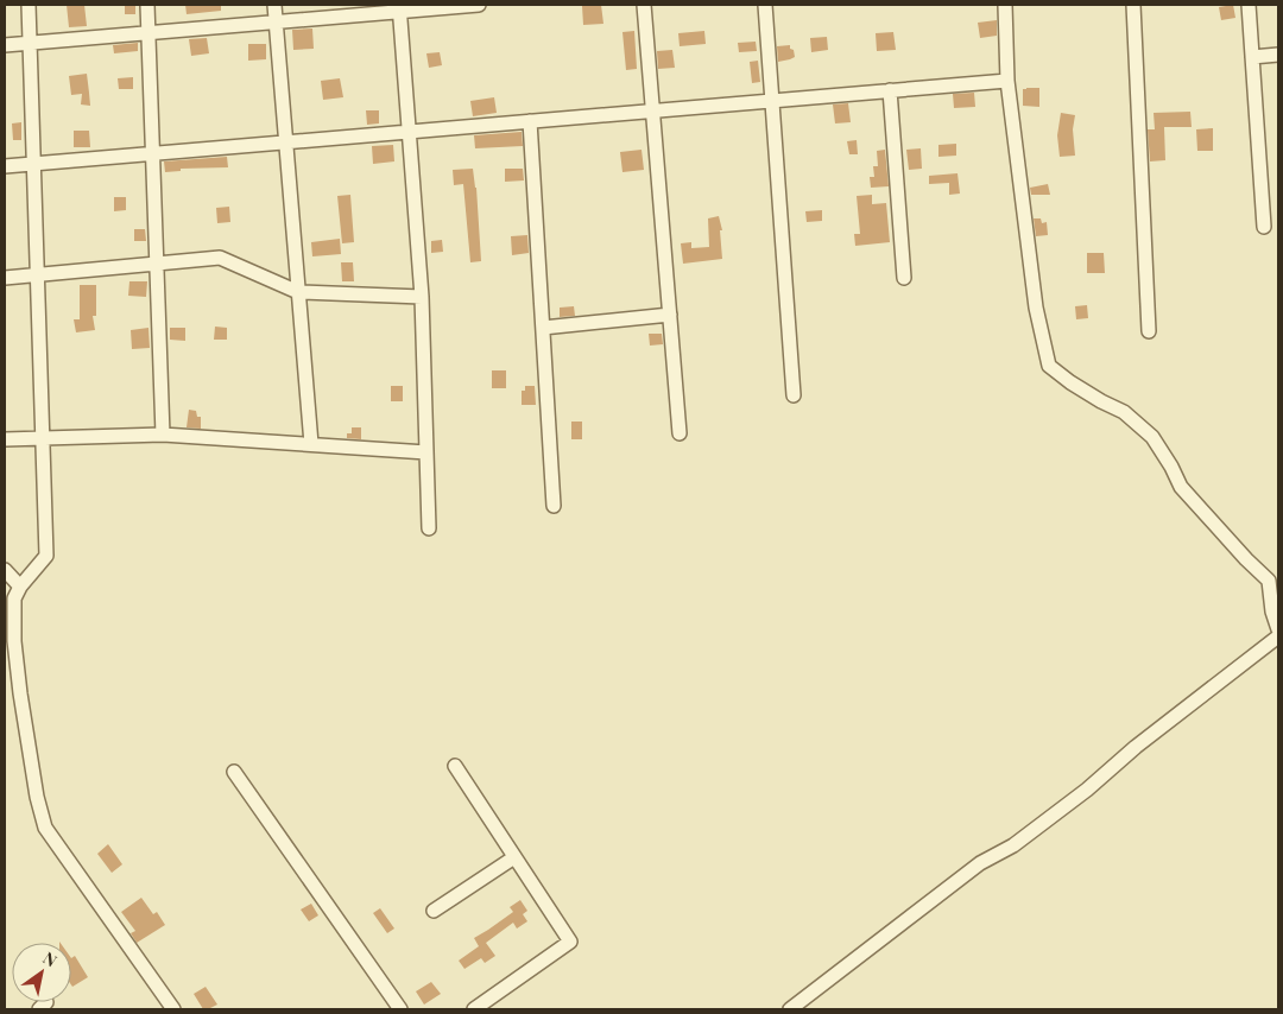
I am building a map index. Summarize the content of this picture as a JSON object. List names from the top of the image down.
{
  "north": "top right"
}
